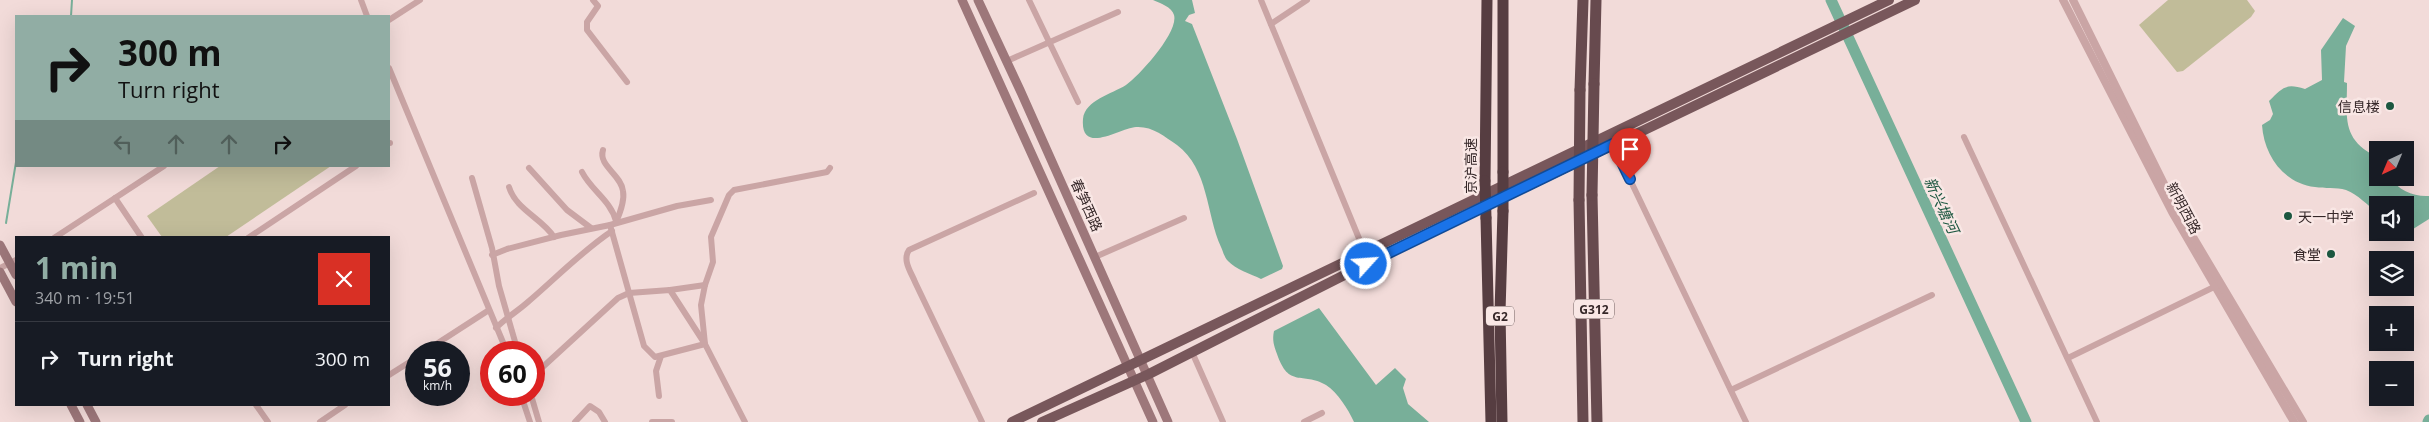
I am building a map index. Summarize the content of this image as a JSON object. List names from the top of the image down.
{
  "streets": {
    "highway": ["京沪高速", "G312", "G2"],
    "main road": ["春笋西路"],
    "street": ["新明西路"]
  },
  "water": ["新兴塘河"],
  "places": ["信息楼", "天一中学", "食堂"],
  "north": "bottom left",
  "page": {
    "turn": ["300 m", "Turn right"],
    "map_buttons": ["+", "−"],
    "heading": ["1 min", "340 m · 19:51"],
    "list": [
      {
        "name": "Turn right",
        "value": "300 m"
      }
    ],
    "speed": "56 km/h",
    "limit": "60"
  }
}
